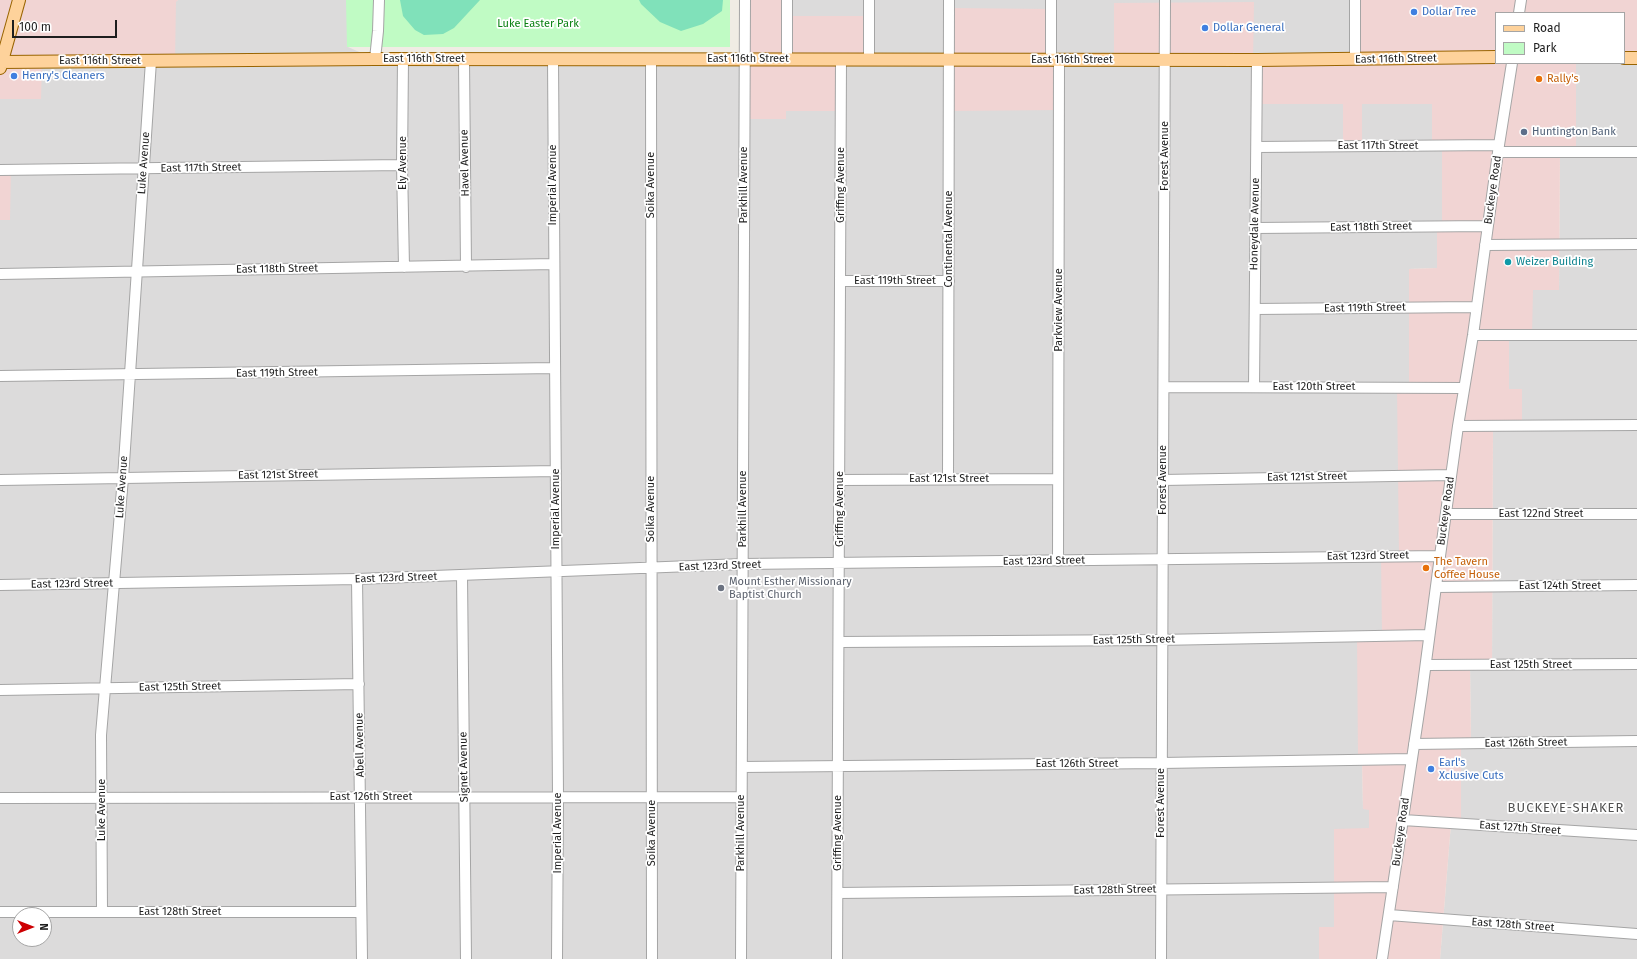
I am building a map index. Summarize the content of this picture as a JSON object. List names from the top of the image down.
{
  "streets": {
    "main road": ["East 116th Street"],
    "street": [
      "East 117th Street",
      "Forest Avenue",
      "Luke Avenue",
      "Ely Avenue",
      "Havel Avenue",
      "Imperial Avenue",
      "Soika Avenue",
      "Parkhill Avenue",
      "Griffing Avenue",
      "Buckeye Road",
      "Honeydale Avenue",
      "East 118th Street",
      "Continental Avenue",
      "East 119th Street",
      "Parkview Avenue",
      "East 120th Street",
      "East 121st Street",
      "East 122nd Street",
      "East 123rd Street",
      "East 124th Street",
      "East 125th Street",
      "East 126th Street",
      "Abell Avenue",
      "Signet Avenue",
      "East 127th Street",
      "East 128th Street"
    ]
  },
  "crossings": [
    ["East 116th Street", "Forest Avenue"],
    ["East 116th Street", "Luke Avenue"],
    ["East 116th Street", "Ely Avenue"],
    ["East 116th Street", "Havel Avenue"],
    ["East 116th Street", "Imperial Avenue"],
    ["East 116th Street", "Soika Avenue"],
    ["East 116th Street", "Parkhill Avenue"],
    ["East 116th Street", "Griffing Avenue"],
    ["East 116th Street", "Honeydale Avenue"],
    ["East 116th Street", "Continental Avenue"],
    ["East 116th Street", "Parkview Avenue"],
    ["East 117th Street", "Luke Avenue"],
    ["East 117th Street", "Ely Avenue"],
    ["East 117th Street", "Buckeye Road"],
    ["East 117th Street", "Honeydale Avenue"],
    ["Forest Avenue", "East 120th Street"],
    ["Forest Avenue", "East 121st Street"],
    ["Forest Avenue", "East 123rd Street"],
    ["Forest Avenue", "East 125th Street"],
    ["Forest Avenue", "East 126th Street"],
    ["Forest Avenue", "East 128th Street"],
    ["Luke Avenue", "East 118th Street"],
    ["Luke Avenue", "East 119th Street"],
    ["Luke Avenue", "East 121st Street"],
    ["Luke Avenue", "East 123rd Street"],
    ["Luke Avenue", "East 125th Street"],
    ["Luke Avenue", "East 126th Street"],
    ["Luke Avenue", "East 128th Street"],
    ["Ely Avenue", "East 118th Street"],
    ["Havel Avenue", "East 118th Street"],
    ["Imperial Avenue", "East 118th Street"],
    ["Imperial Avenue", "East 119th Street"],
    ["Imperial Avenue", "East 121st Street"],
    ["Imperial Avenue", "East 123rd Street"],
    ["Imperial Avenue", "East 126th Street"],
    ["Soika Avenue", "East 123rd Street"],
    ["Soika Avenue", "East 126th Street"],
    ["Parkhill Avenue", "East 123rd Street"],
    ["Parkhill Avenue", "East 126th Street"],
    ["Griffing Avenue", "East 119th Street"],
    ["Griffing Avenue", "East 121st Street"],
    ["Griffing Avenue", "East 123rd Street"],
    ["Griffing Avenue", "East 125th Street"],
    ["Griffing Avenue", "East 126th Street"],
    ["Griffing Avenue", "East 128th Street"],
    ["Buckeye Road", "East 118th Street"],
    ["Buckeye Road", "East 119th Street"],
    ["Buckeye Road", "East 120th Street"],
    ["Buckeye Road", "East 121st Street"],
    ["Buckeye Road", "East 122nd Street"],
    ["Buckeye Road", "East 123rd Street"],
    ["Buckeye Road", "East 124th Street"],
    ["Buckeye Road", "East 125th Street"],
    ["Buckeye Road", "East 126th Street"],
    ["Buckeye Road", "East 127th Street"],
    ["Buckeye Road", "East 128th Street"],
    ["Honeydale Avenue", "East 118th Street"],
    ["Honeydale Avenue", "East 119th Street"],
    ["Honeydale Avenue", "East 120th Street"],
    ["Continental Avenue", "East 119th Street"],
    ["Continental Avenue", "East 121st Street"],
    ["Parkview Avenue", "East 121st Street"],
    ["Parkview Avenue", "East 123rd Street"],
    ["East 123rd Street", "Abell Avenue"],
    ["East 123rd Street", "Signet Avenue"],
    ["East 125th Street", "Abell Avenue"],
    ["East 126th Street", "Abell Avenue"],
    ["East 126th Street", "Signet Avenue"],
    ["Abell Avenue", "East 128th Street"]
  ],
  "districts": ["BUCKEYE-SHAKER"],
  "parks": ["Luke Easter Park"],
  "places": [
    "Dollar Tree",
    "Dollar General",
    "Henry's Cleaners",
    "Rally's",
    "Huntington Bank",
    "Weizer Building",
    "The Tavern Coffee House",
    "Mount Esther Missionary Baptist Church",
    "Earl's Xclusive Cuts"
  ],
  "legend": ["Road", "Park"],
  "scale_bar": "100 m",
  "north": "right"
}
